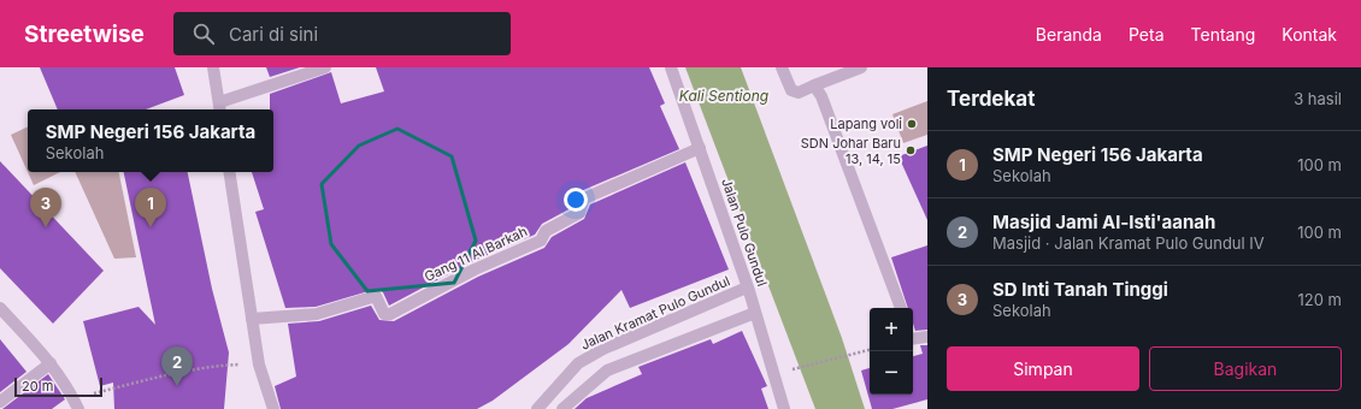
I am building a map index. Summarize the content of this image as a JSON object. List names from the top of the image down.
{
  "streets": {
    "street": ["Jalan Pulo Gundul", "Gang 11 Al Barkah", "Jalan Kramat Pulo Gundul"]
  },
  "crossings": [
    ["Jalan Pulo Gundul", "Gang 11 Al Barkah"],
    ["Jalan Pulo Gundul", "Jalan Kramat Pulo Gundul"]
  ],
  "water": ["Kali Sentiong"],
  "places": ["Lapang voli", "SDN Johar Baru 13, 14, 15"],
  "scale_bar": "20 m",
  "page": {
    "header": "Streetwise",
    "search": "Cari di sini",
    "nav": [
      "Beranda",
      "Peta",
      "Tentang",
      "Kontak"
    ],
    "heading": ["Terdekat", "3 hasil"],
    "popup": ["SMP Negeri 156 Jakarta", "Sekolah"],
    "list": [
      {
        "mark": "1",
        "name": "SMP Negeri 156 Jakarta",
        "note": "Sekolah",
        "value": "100 m"
      },
      {
        "mark": "2",
        "name": "Masjid Jami Al-Isti'aanah",
        "note": "Masjid · Jalan Kramat Pulo Gundul IV",
        "value": "100 m"
      },
      {
        "mark": "3",
        "name": "SD Inti Tanah Tinggi",
        "note": "Sekolah",
        "value": "120 m"
      }
    ],
    "pins": ["1", "3", "2"],
    "map_buttons": ["+", "−"],
    "buttons": ["Simpan", "Bagikan"],
    "scale": "20 m"
  }
}
